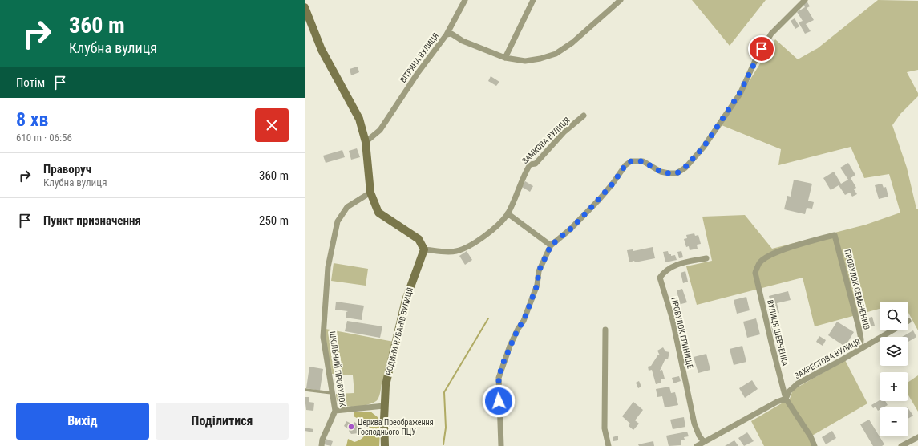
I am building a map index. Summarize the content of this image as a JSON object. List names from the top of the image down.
{
  "streets": {
    "street": [
      "ВІТРЯНА ВУЛИЦЯ",
      "ЗАМКОВА ВУЛИЦЯ",
      "ПРОВУЛОК СЕМЕНЕНКІВ",
      "РОДИНИ РУБАНІВ ВУЛИЦЯ",
      "ПРОВУЛОК ГЛИНИЩЕ",
      "ВУЛИЦЯ ШЕВЧЕНКА",
      "ЗАХРЕСТОВА ВУЛИЦЯ",
      "ШКІЛЬНИЙ ПРОВУЛОК"
    ]
  },
  "crossings": [
    ["ЗАМКОВА ВУЛИЦЯ", "РОДИНИ РУБАНІВ ВУЛИЦЯ"],
    ["ПРОВУЛОК СЕМЕНЕНКІВ", "ВУЛИЦЯ ШЕВЧЕНКА"],
    ["ПРОВУЛОК СЕМЕНЕНКІВ", "ЗАХРЕСТОВА ВУЛИЦЯ"],
    ["ПРОВУЛОК ГЛИНИЩЕ", "ЗАХРЕСТОВА ВУЛИЦЯ"],
    ["ВУЛИЦЯ ШЕВЧЕНКА", "ЗАХРЕСТОВА ВУЛИЦЯ"]
  ],
  "places": ["Церква Преображення Господнього ПЦУ"],
  "page": {
    "turn": ["360 m", "Клубна вулиця"],
    "then": "Потім",
    "heading": ["8 хв", "610 m · 06:56"],
    "list": [
      {
        "name": "Праворуч",
        "note": "Клубна вулиця",
        "value": "360 m"
      },
      {
        "name": "Пункт призначення",
        "value": "250 m"
      }
    ],
    "map_buttons": ["+", "−"],
    "buttons": ["Вихід", "Поділитися"]
  }
}
